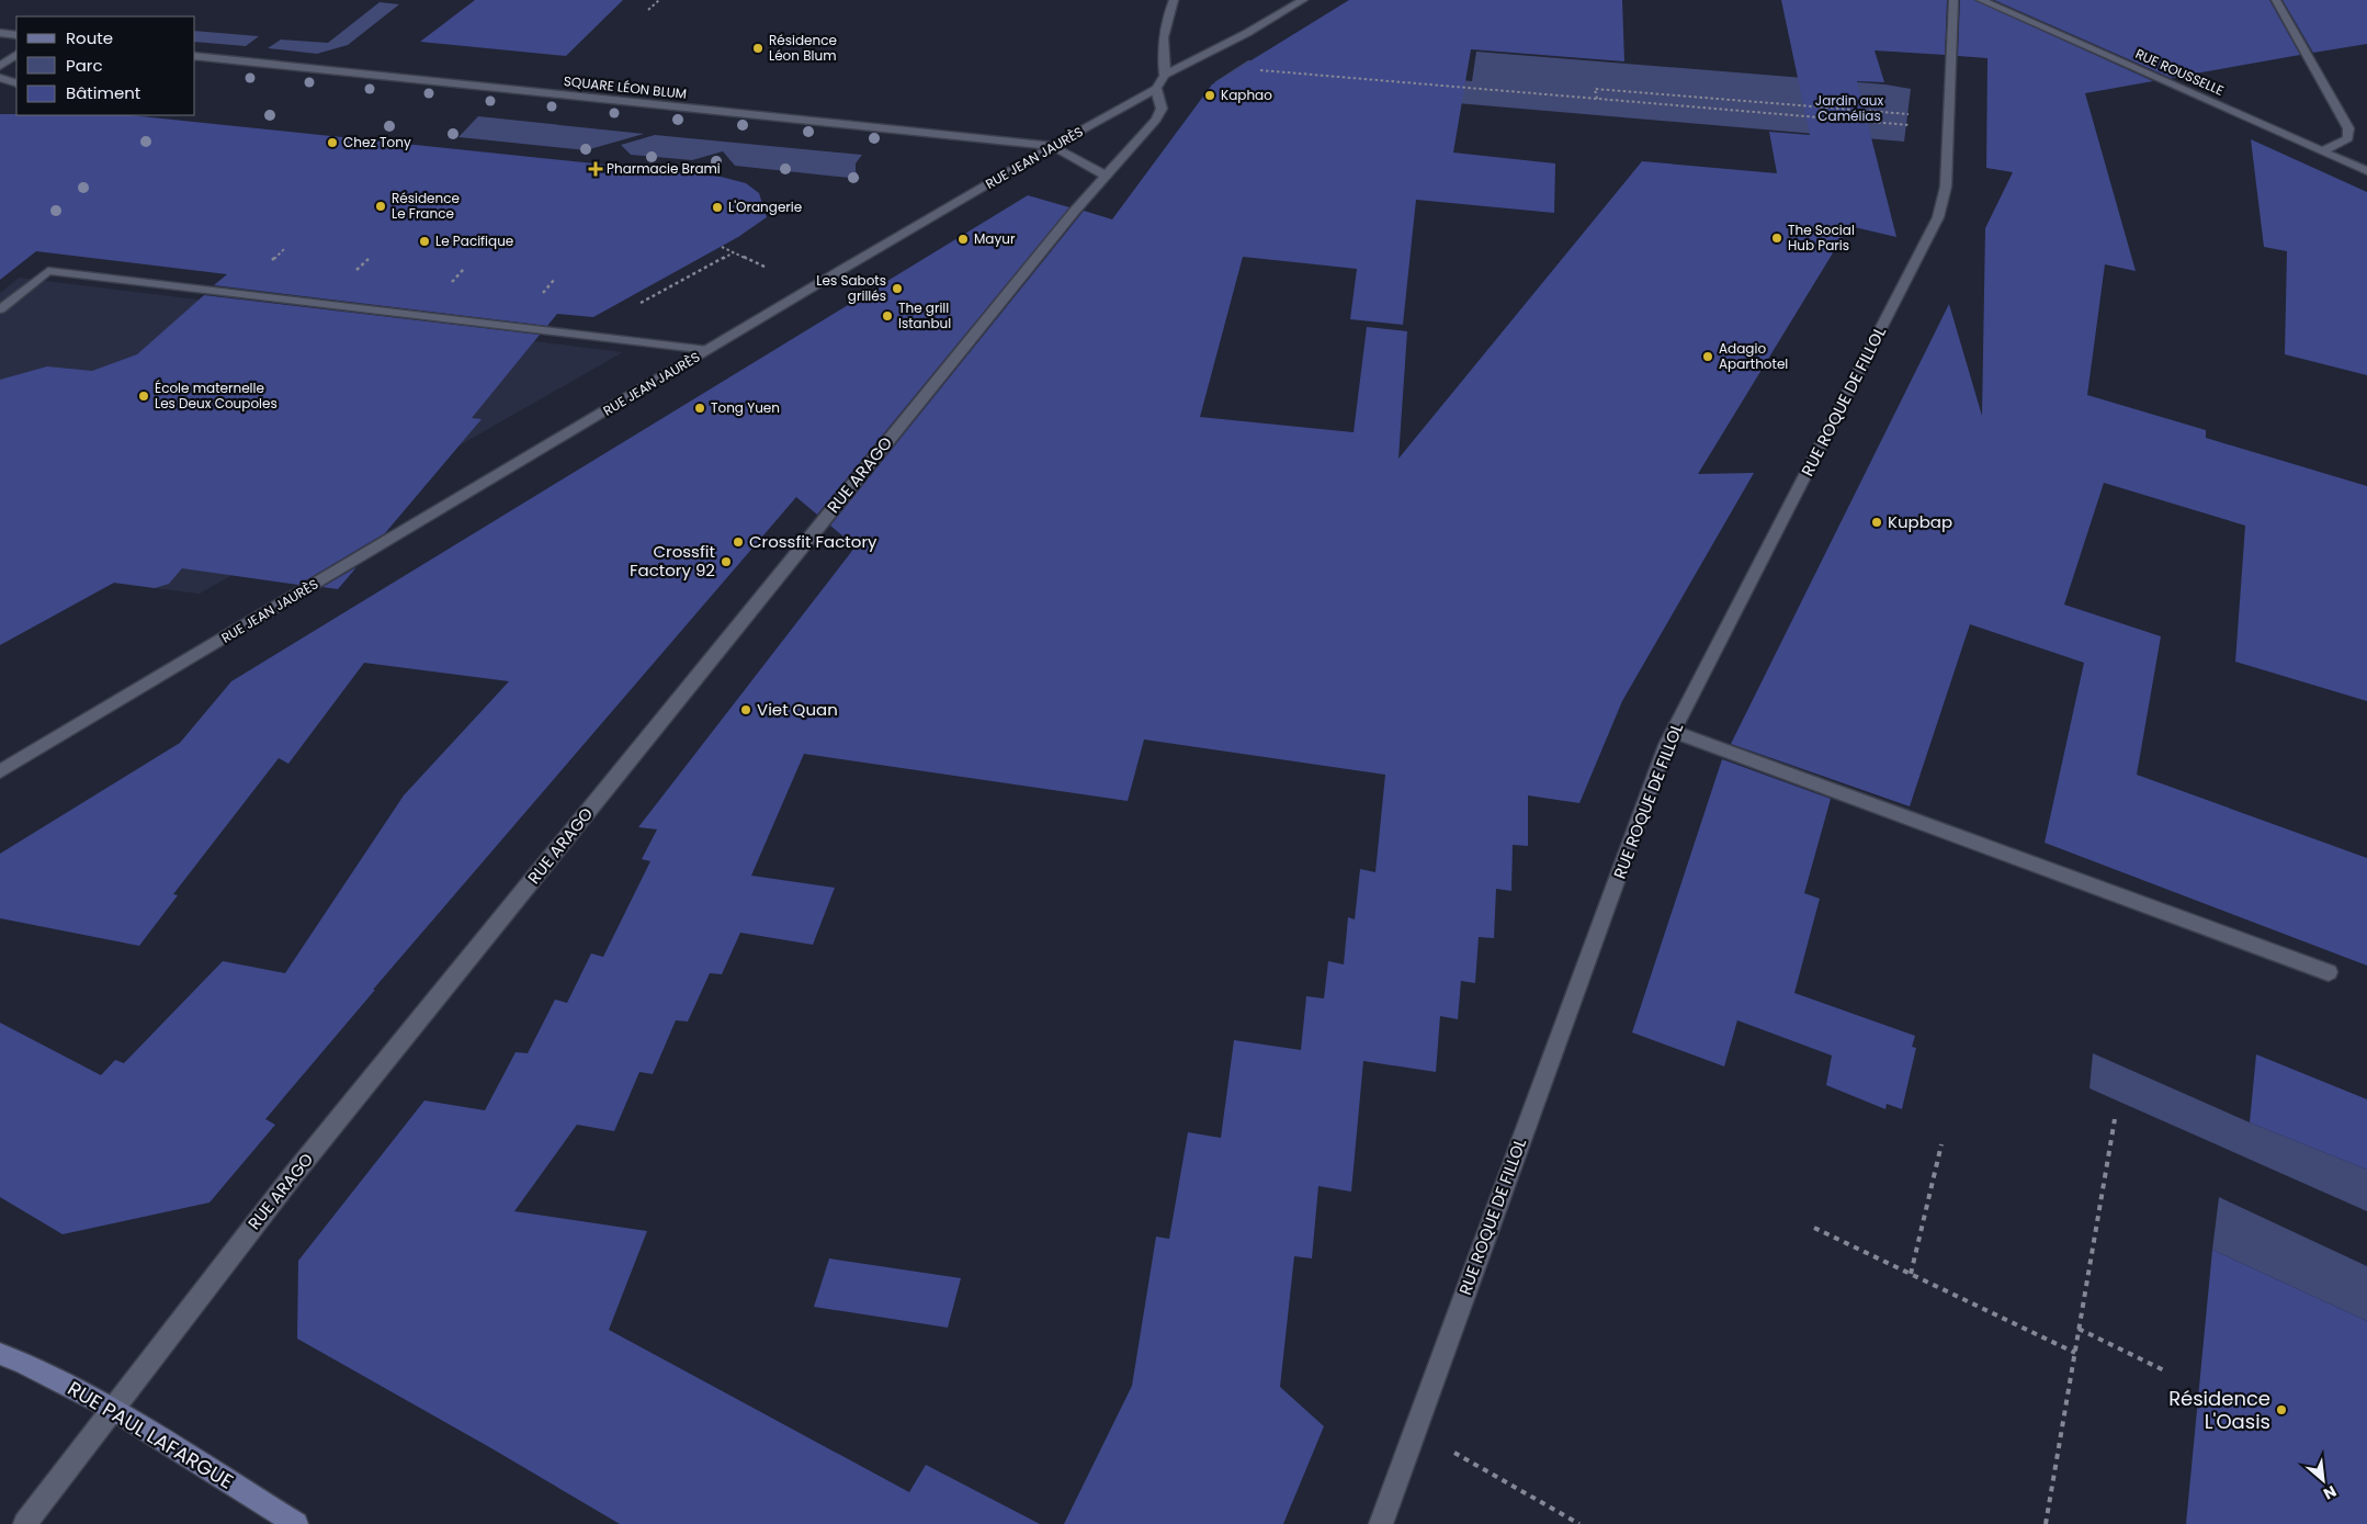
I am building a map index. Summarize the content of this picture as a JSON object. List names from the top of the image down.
{
  "streets": {
    "main road": ["RUE PAUL LAFARGUE"],
    "street": [
      "RUE ROUSSELLE",
      "SQUARE LÉON BLUM",
      "RUE JEAN JAURÈS",
      "RUE ROQUE DE FILLOL",
      "RUE ARAGO"
    ]
  },
  "crossings": [
    ["SQUARE LÉON BLUM", "RUE JEAN JAURÈS"],
    ["RUE JEAN JAURÈS", "RUE ARAGO"],
    ["RUE ARAGO", "RUE PAUL LAFARGUE"]
  ],
  "parks": ["Jardin aux Camélias"],
  "places": {
    "other": [
      "Résidence Léon Blum",
      "Kaphao",
      "Chez Tony",
      "Résidence Le France",
      "L'Orangerie",
      "The Social Hub Paris",
      "Mayur",
      "Le Pacifique",
      "Les Sabots grillés",
      "The grill Istanbul",
      "Adagio Aparthotel",
      "École maternelle Les Deux Coupoles",
      "Tong Yuen",
      "Kupbap",
      "Crossfit Factory",
      "Crossfit Factory 92",
      "Viet Quan",
      "Résidence L'Oasis"
    ],
    "health": ["Pharmacie Brami"]
  },
  "legend": ["Route", "Parc", "Bâtiment"],
  "north": "bottom right"
}
